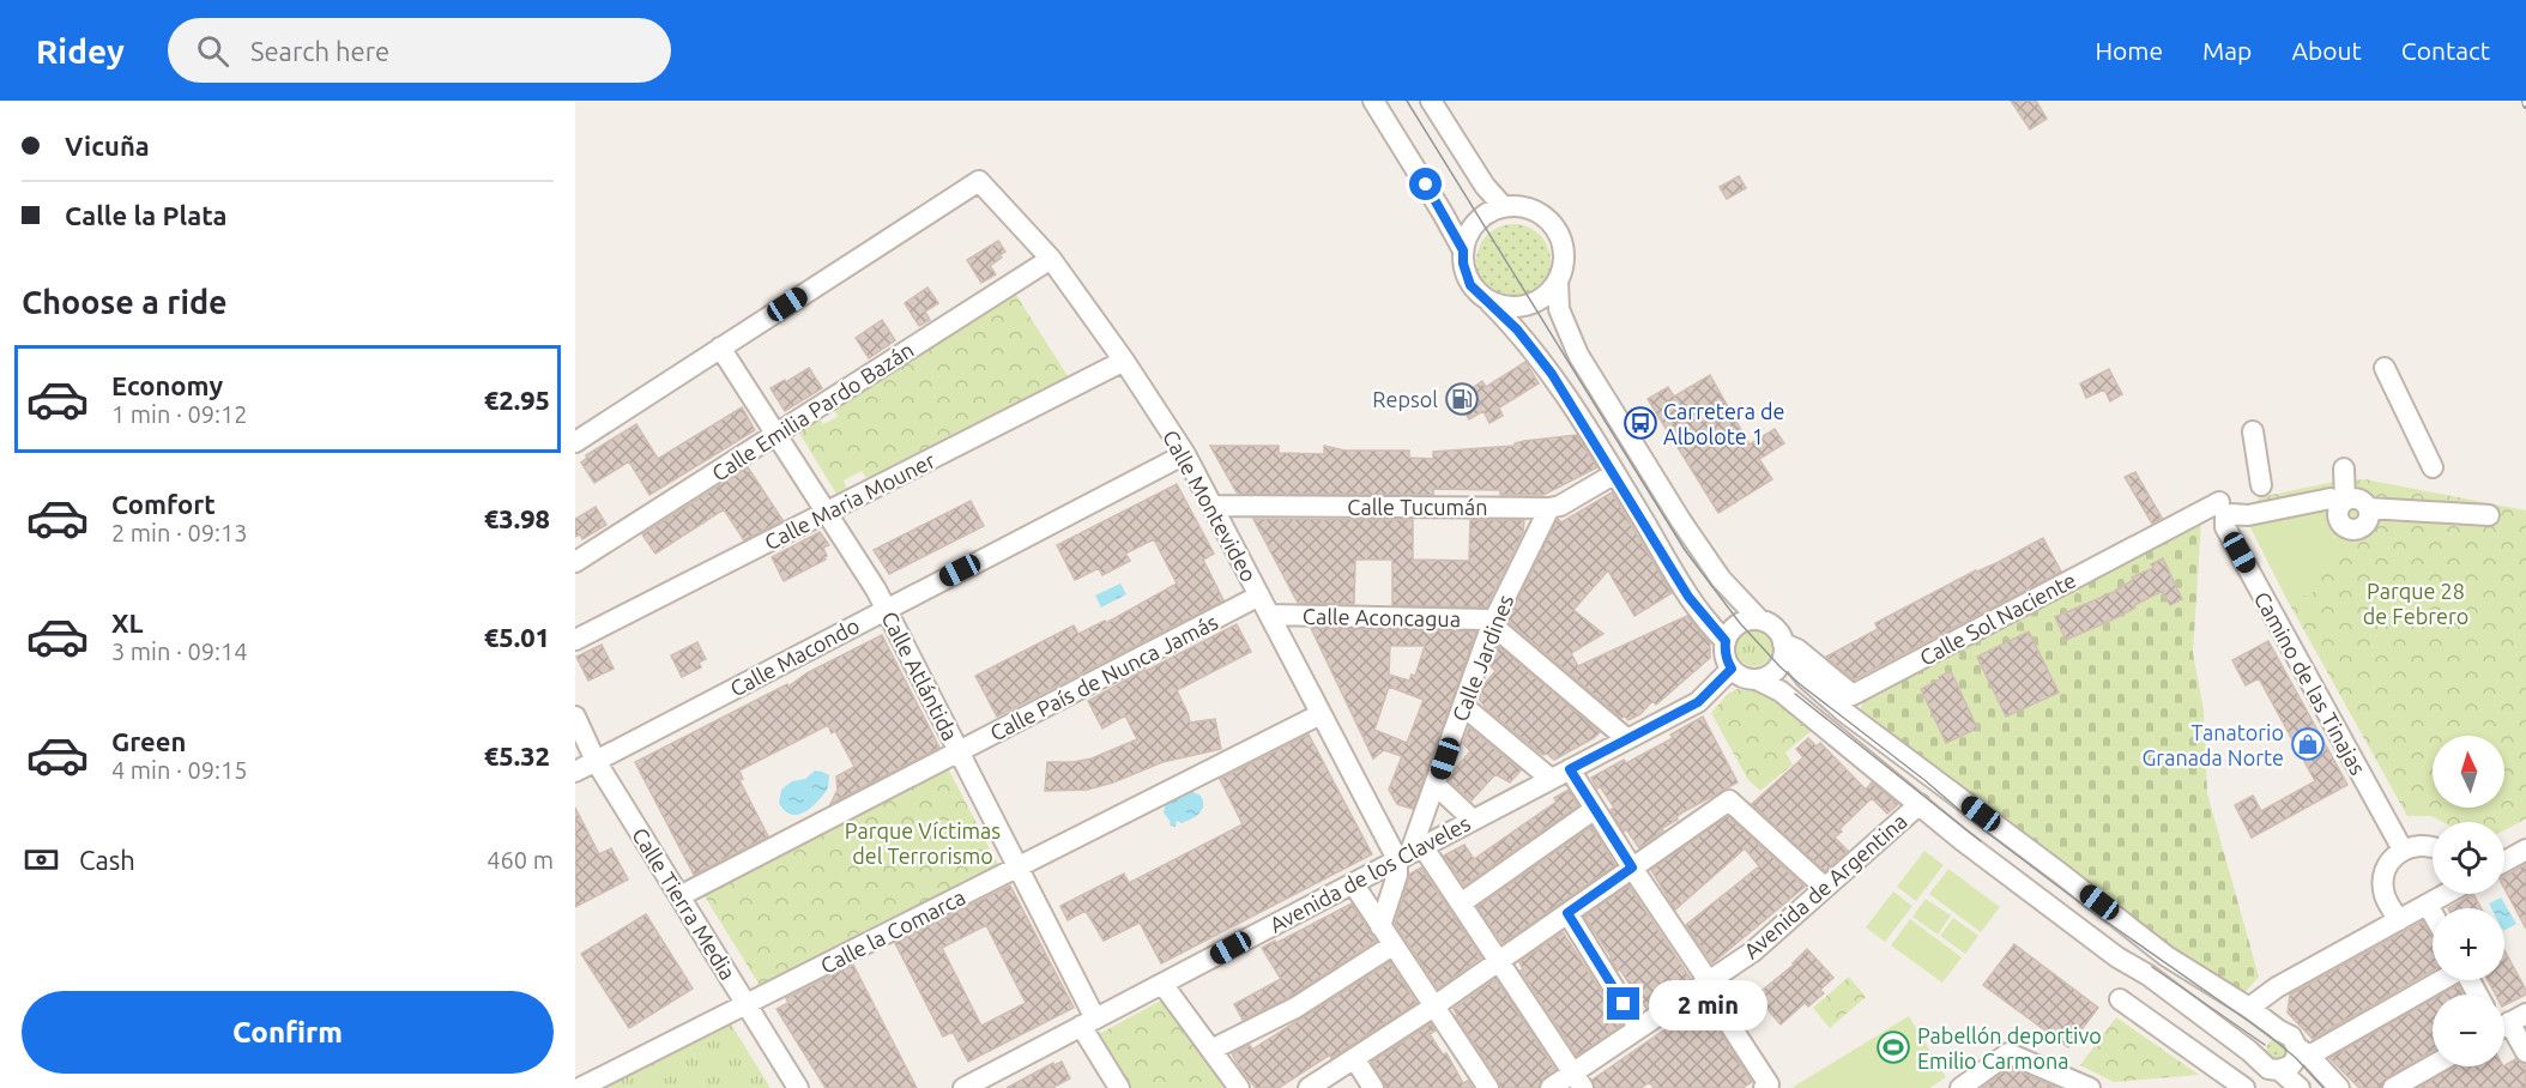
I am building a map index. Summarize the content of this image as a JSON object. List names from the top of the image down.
{
  "streets": {
    "street": [
      "Calle Emilia Pardo Bazán",
      "Calle Maria Mouner",
      "Calle Montevideo",
      "Calle Tucumán",
      "Calle Aconcagua",
      "Calle Sol Naciente",
      "Calle Macondo",
      "Calle Jardines",
      "Calle Atlántida",
      "Calle País de Nunca Jamás",
      "Camino de las Tinajas",
      "Avenida de los Claveles",
      "Avenida de Argentina",
      "Calle Tierra Media",
      "Calle la Comarca"
    ]
  },
  "crossings": [
    ["Calle Emilia Pardo Bazán", "Calle Montevideo"],
    ["Calle Emilia Pardo Bazán", "Calle Atlántida"],
    ["Calle Maria Mouner", "Calle Montevideo"],
    ["Calle Maria Mouner", "Calle Atlántida"],
    ["Calle Montevideo", "Calle Tucumán"],
    ["Calle Montevideo", "Calle Aconcagua"],
    ["Calle Montevideo", "Calle Macondo"],
    ["Calle Montevideo", "Calle Jardines"],
    ["Calle Montevideo", "Calle Atlántida"],
    ["Calle Montevideo", "Calle País de Nunca Jamás"],
    ["Calle Montevideo", "Avenida de los Claveles"],
    ["Calle Montevideo", "Avenida de Argentina"],
    ["Calle Montevideo", "Calle la Comarca"],
    ["Calle Tucumán", "Calle Jardines"],
    ["Calle Aconcagua", "Calle Jardines"],
    ["Calle Sol Naciente", "Camino de las Tinajas"],
    ["Calle Sol Naciente", "Avenida de los Claveles"],
    ["Calle Macondo", "Calle Atlántida"],
    ["Calle Macondo", "Calle Tierra Media"],
    ["Calle Jardines", "Avenida de los Claveles"],
    ["Calle Atlántida", "Calle País de Nunca Jamás"],
    ["Calle Atlántida", "Avenida de los Claveles"],
    ["Calle Atlántida", "Calle la Comarca"],
    ["Calle País de Nunca Jamás", "Calle Tierra Media"],
    ["Calle Tierra Media", "Calle la Comarca"]
  ],
  "parks": ["Parque 28 de Febrero", "Parque Víctimas del Terrorismo"],
  "places": {
    "fuel station": ["Repsol"],
    "bus stop": ["Carretera de Albolote 1"],
    "shop": ["Tanatorio Granada Norte"],
    "sports": ["Pabellón deportivo Emilio Carmona"]
  },
  "north": "top",
  "page": {
    "header": "Ridey",
    "search": "Search here",
    "nav": [
      "Home",
      "Map",
      "About",
      "Contact"
    ],
    "banner": ["Vicuña", "Calle la Plata"],
    "heading": "Choose a ride",
    "list": [
      {
        "name": "Economy",
        "note": "1 min · 09:12",
        "value": "€2.95"
      },
      {
        "name": "Comfort",
        "note": "2 min · 09:13",
        "value": "€3.98"
      },
      {
        "name": "XL",
        "note": "3 min · 09:14",
        "value": "€5.01"
      },
      {
        "name": "Green",
        "note": "4 min · 09:15",
        "value": "€5.32"
      }
    ],
    "map_buttons": ["+", "−"],
    "pay": ["Cash", "460 m"],
    "buttons": "Confirm",
    "bubble": "2 min"
  }
}
